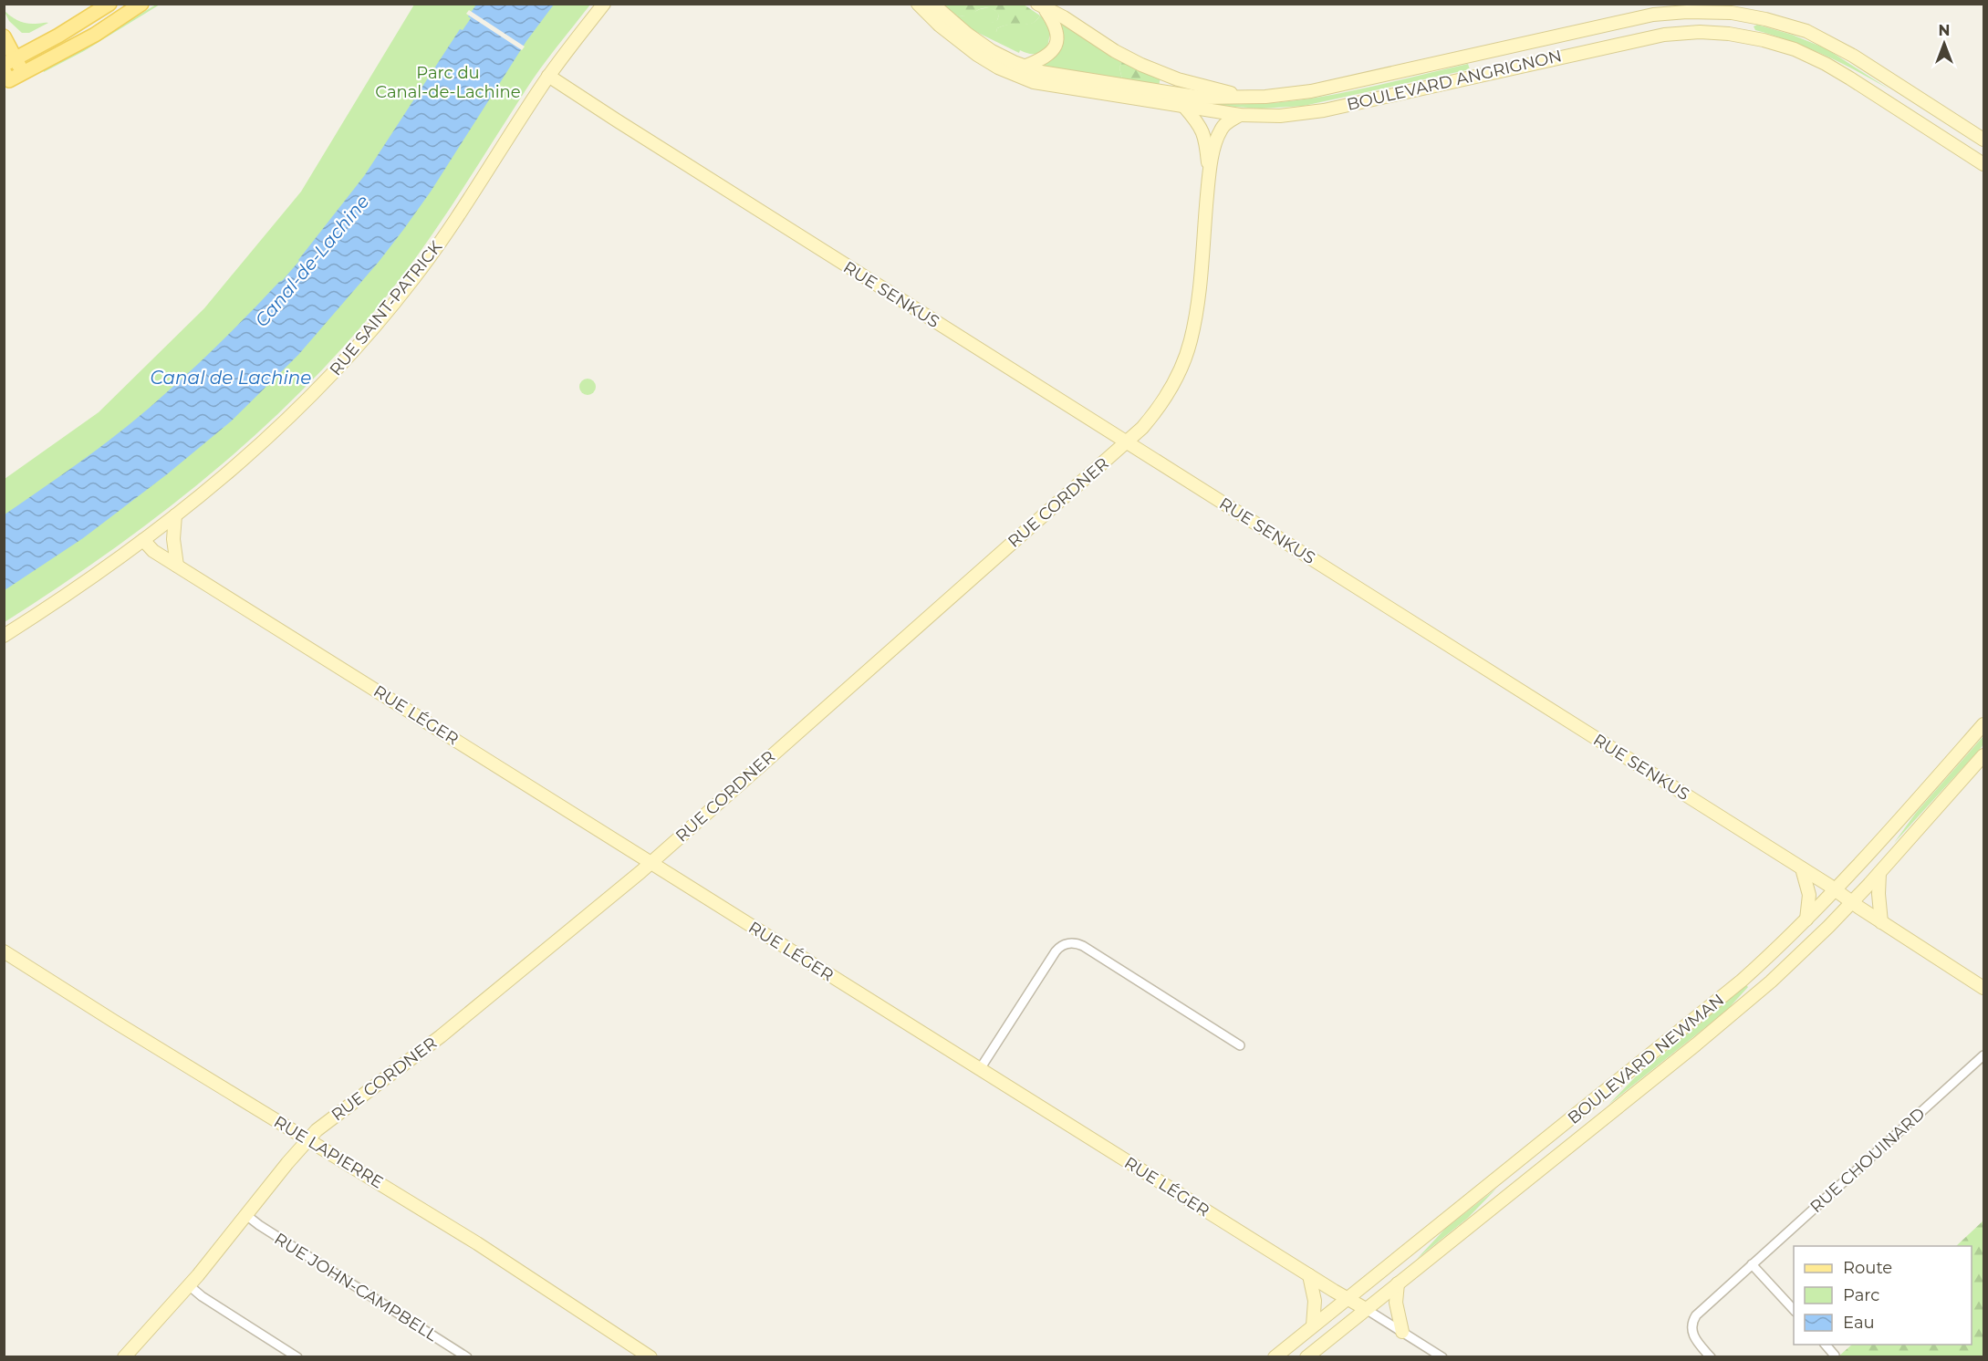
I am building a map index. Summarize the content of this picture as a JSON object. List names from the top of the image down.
{
  "streets": {
    "street": [
      "BOULEVARD ANGRIGNON",
      "RUE SENKUS",
      "RUE SAINT-PATRICK",
      "RUE CORDNER",
      "RUE LÉGER",
      "BOULEVARD NEWMAN",
      "RUE LAPIERRE",
      "RUE CHOUINARD",
      "RUE JOHN-CAMPBELL"
    ]
  },
  "crossings": [
    ["RUE SENKUS", "RUE SAINT-PATRICK"],
    ["RUE SENKUS", "RUE CORDNER"],
    ["RUE SENKUS", "BOULEVARD NEWMAN"],
    ["RUE SAINT-PATRICK", "RUE LÉGER"],
    ["RUE CORDNER", "RUE LÉGER"],
    ["RUE CORDNER", "RUE LAPIERRE"],
    ["RUE CORDNER", "RUE JOHN-CAMPBELL"],
    ["RUE LÉGER", "BOULEVARD NEWMAN"]
  ],
  "water": ["Canal-de-Lachine", "Canal de Lachine"],
  "parks": ["Parc du Canal-de-Lachine"],
  "legend": ["Route", "Parc", "Eau"],
  "north": "top"
}
